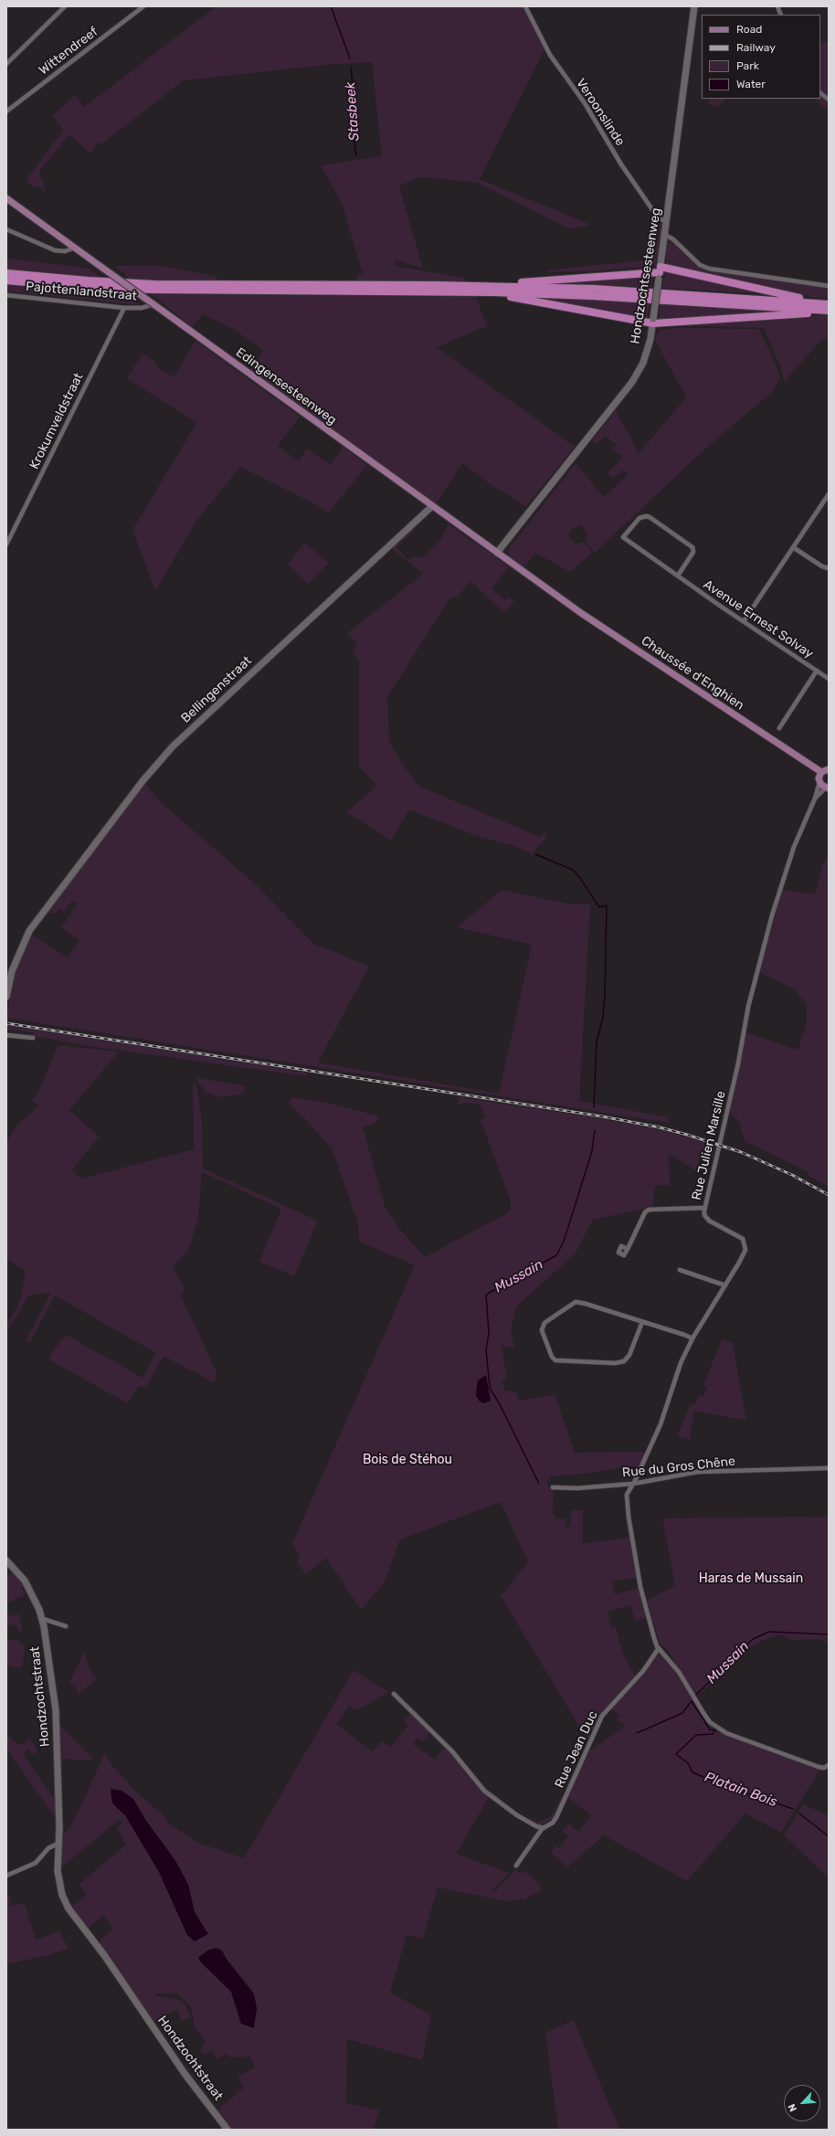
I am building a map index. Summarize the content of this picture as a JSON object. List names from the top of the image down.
{
  "streets": {
    "main road": ["Edingensesteenweg", "Chaussée d'Enghien"],
    "street": [
      "Wittendreef",
      "Veroonslinde",
      "Hondzochtsesteenweg",
      "Pajottenlandstraat",
      "Krokumveldstraat",
      "Avenue Ernest Solvay",
      "Bellingenstraat",
      "Rue Julien Marsille",
      "Rue du Gros Chêne",
      "Hondzochtstraat",
      "Rue Jean Duc"
    ]
  },
  "crossings": [
    ["Veroonslinde", "Hondzochtsesteenweg"],
    ["Hondzochtsesteenweg", "Edingensesteenweg"],
    ["Pajottenlandstraat", "Edingensesteenweg"],
    ["Pajottenlandstraat", "Krokumveldstraat"],
    ["Edingensesteenweg", "Chaussée d'Enghien"],
    ["Edingensesteenweg", "Bellingenstraat"],
    ["Rue Julien Marsille", "Rue du Gros Chêne"]
  ],
  "water": ["Stasbeek", "Mussain", "Platain Bois"],
  "parks": ["Bois de Stéhou", "Haras de Mussain"],
  "legend": [
    "Road",
    "Railway",
    "Park",
    "Water"
  ],
  "north": "bottom left"
}
